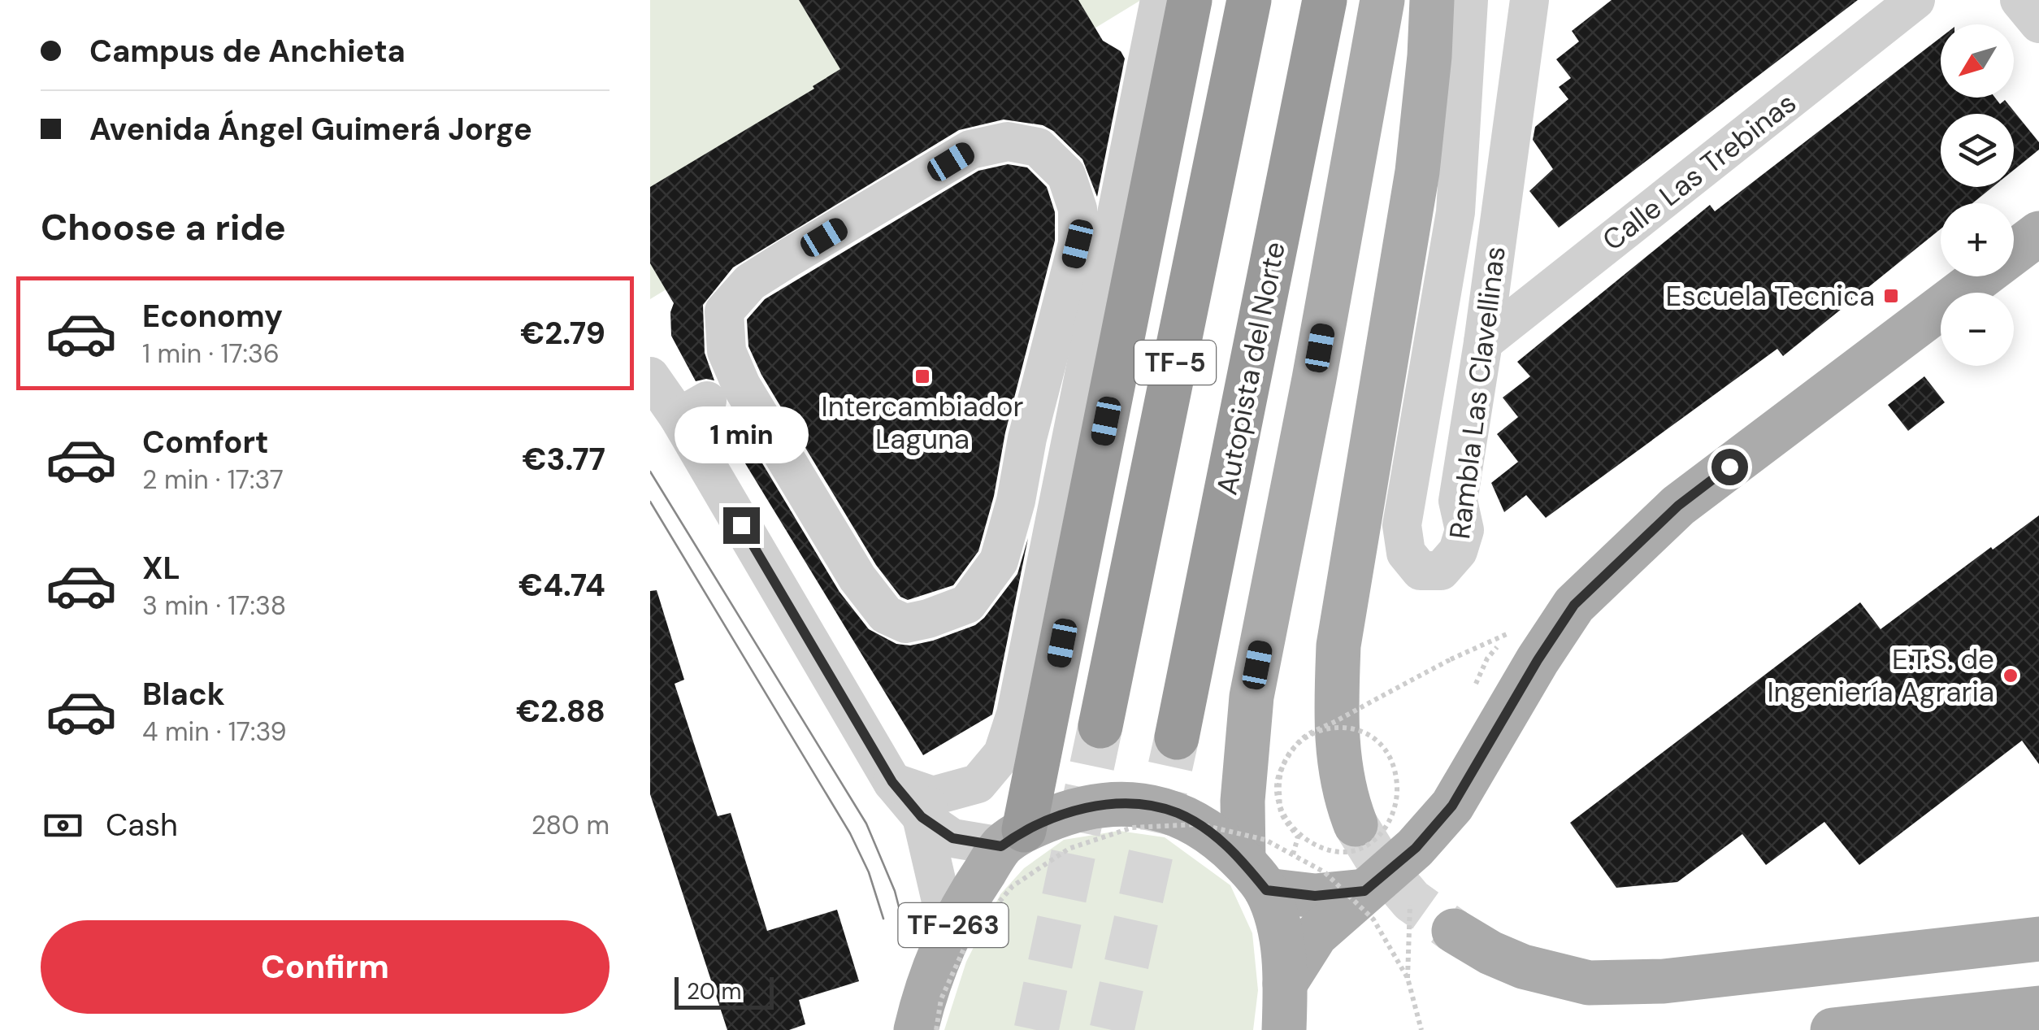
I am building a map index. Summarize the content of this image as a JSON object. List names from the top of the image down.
{
  "streets": {
    "highway": ["TF-5", "Autopista del Norte"],
    "main road": ["TF-263"],
    "street": ["Calle Las Trebinas", "Rambla Las Clavellinas"]
  },
  "crossings": [
    ["Calle Las Trebinas", "Rambla Las Clavellinas"]
  ],
  "places": {
    "transit": ["Escuela Tecnica", "Intercambiador Laguna"],
    "other": ["E.T.S. de Ingeniería Agraria"]
  },
  "scale_bar": "20 m",
  "north": "bottom left",
  "page": {
    "banner": ["Campus de Anchieta", "Avenida Ángel Guimerá Jorge"],
    "map_buttons": ["+", "−"],
    "heading": "Choose a ride",
    "list": [
      {
        "name": "Economy",
        "note": "1 min · 17:36",
        "value": "€2.79"
      },
      {
        "name": "Comfort",
        "note": "2 min · 17:37",
        "value": "€3.77"
      },
      {
        "name": "XL",
        "note": "3 min · 17:38",
        "value": "€4.74"
      },
      {
        "name": "Black",
        "note": "4 min · 17:39",
        "value": "€2.88"
      }
    ],
    "bubble": "1 min",
    "pay": ["Cash", "280 m"],
    "buttons": "Confirm",
    "scale": "20 m"
  }
}
